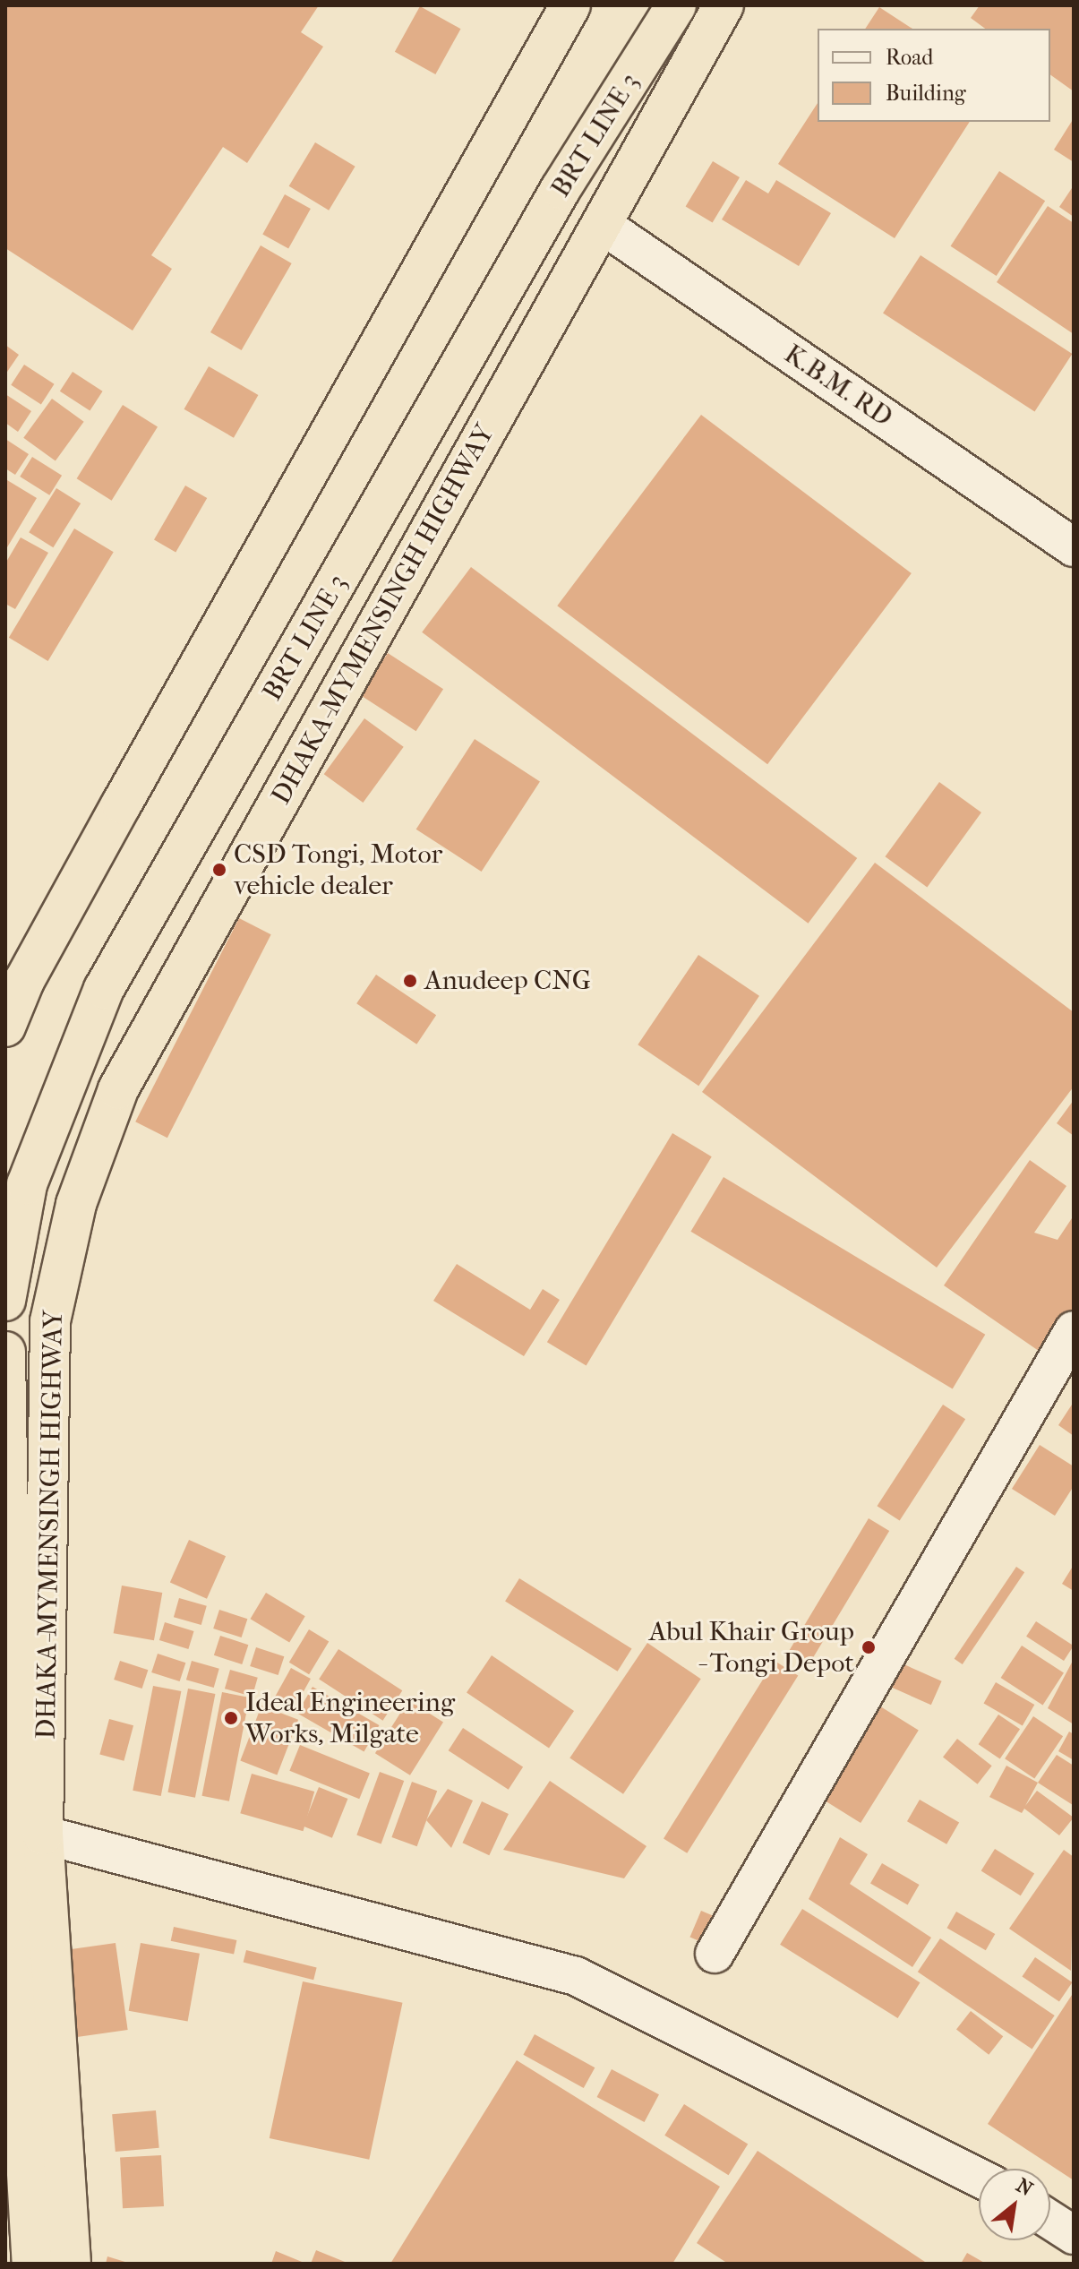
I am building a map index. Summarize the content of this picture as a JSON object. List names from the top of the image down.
{
  "streets": {
    "highway": ["BRT LINE 3", "DHAKA-MYMENSINGH HIGHWAY"],
    "street": ["K.B.M. RD"]
  },
  "crossings": [
    ["K.B.M. RD", "DHAKA-MYMENSINGH HIGHWAY"]
  ],
  "places": [
    "CSD Tongi, Motor vehicle dealer",
    "Anudeep CNG",
    "Abul Khair Group - Tongi Depot",
    "Ideal Engineering Works, Milgate"
  ],
  "legend": ["Road", "Building"],
  "north": "top right"
}
